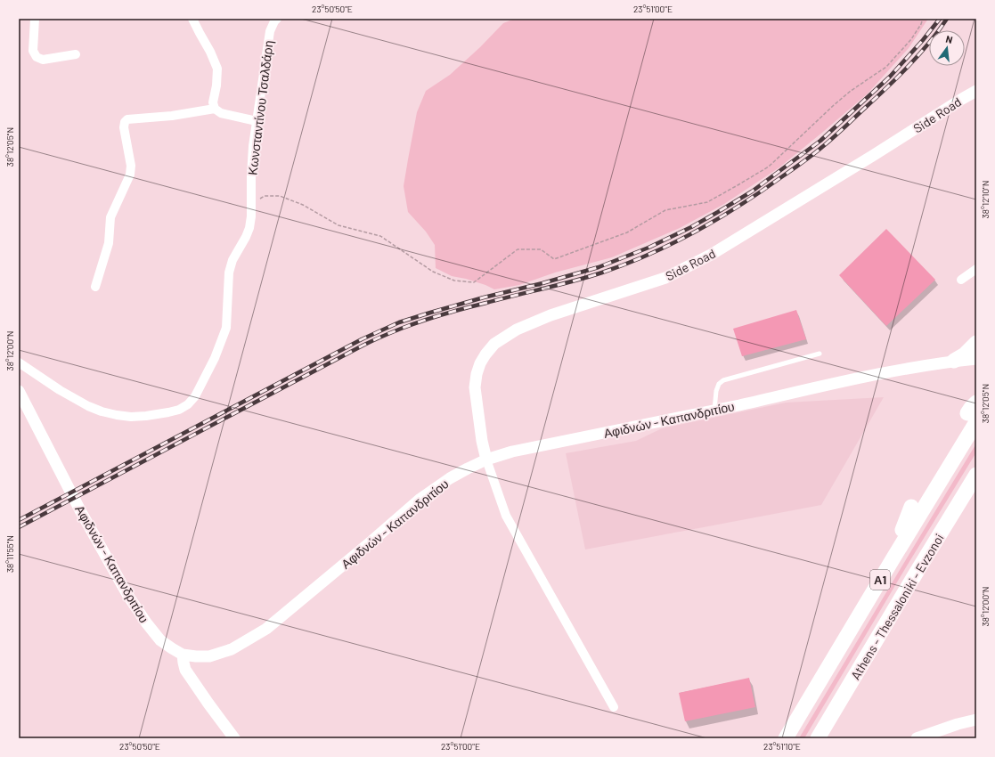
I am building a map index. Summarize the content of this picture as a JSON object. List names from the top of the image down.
{
  "streets": {
    "highway": ["Α1", "Athens - Thessaloniki - Evzonoi"],
    "main road": ["Side Road", "Αφιδνών - Καπανδριτίου"],
    "street": ["Κωνσταντίνου Τσαλδάρη"]
  },
  "crossings": [
    ["Side Road", "Αφιδνών - Καπανδριτίου"]
  ],
  "north": "top",
  "coordinates": [
    "23°50'50\"E",
    "23°51'00\"E",
    "38°12'05\"N",
    "38°12'10\"N",
    "38°12'00\"N",
    "38°11'55\"N",
    "23°51'10\"E"
  ]
}
